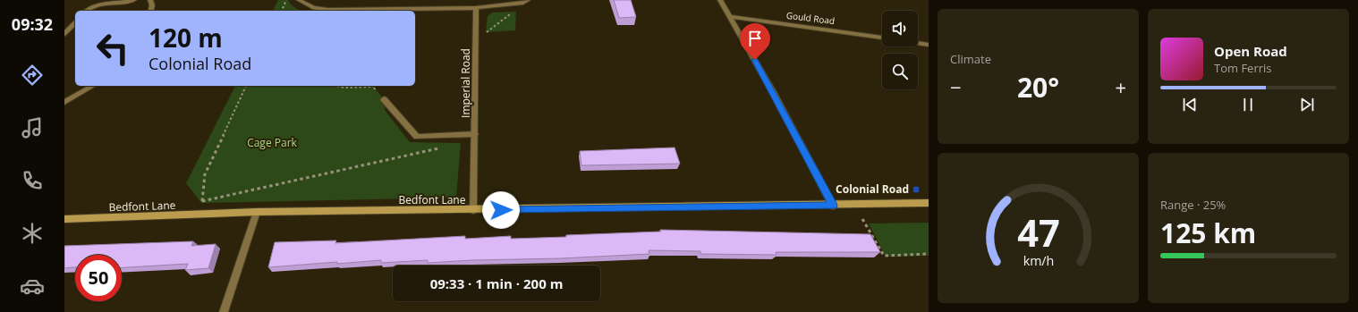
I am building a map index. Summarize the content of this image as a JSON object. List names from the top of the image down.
{
  "streets": {
    "main road": ["Bedfont Lane"],
    "street": ["Gould Road", "Imperial Road"]
  },
  "crossings": [
    ["Imperial Road", "Bedfont Lane"]
  ],
  "parks": ["Cage Park"],
  "places": {
    "transit": ["Colonial Road"]
  },
  "page": {
    "tabs": "09:32",
    "tile": [
      "Climate",
      ["Range · 25%", "125 km"]
    ],
    "turn": ["120 m", "Colonial Road"],
    "song": ["Open Road", "Tom Ferris"],
    "heat": ["−", "20°", "+"],
    "limit": "50",
    "trip": "09:33 · 1 min · 200 m",
    "gauge": ["47", "km/h"]
  }
}
